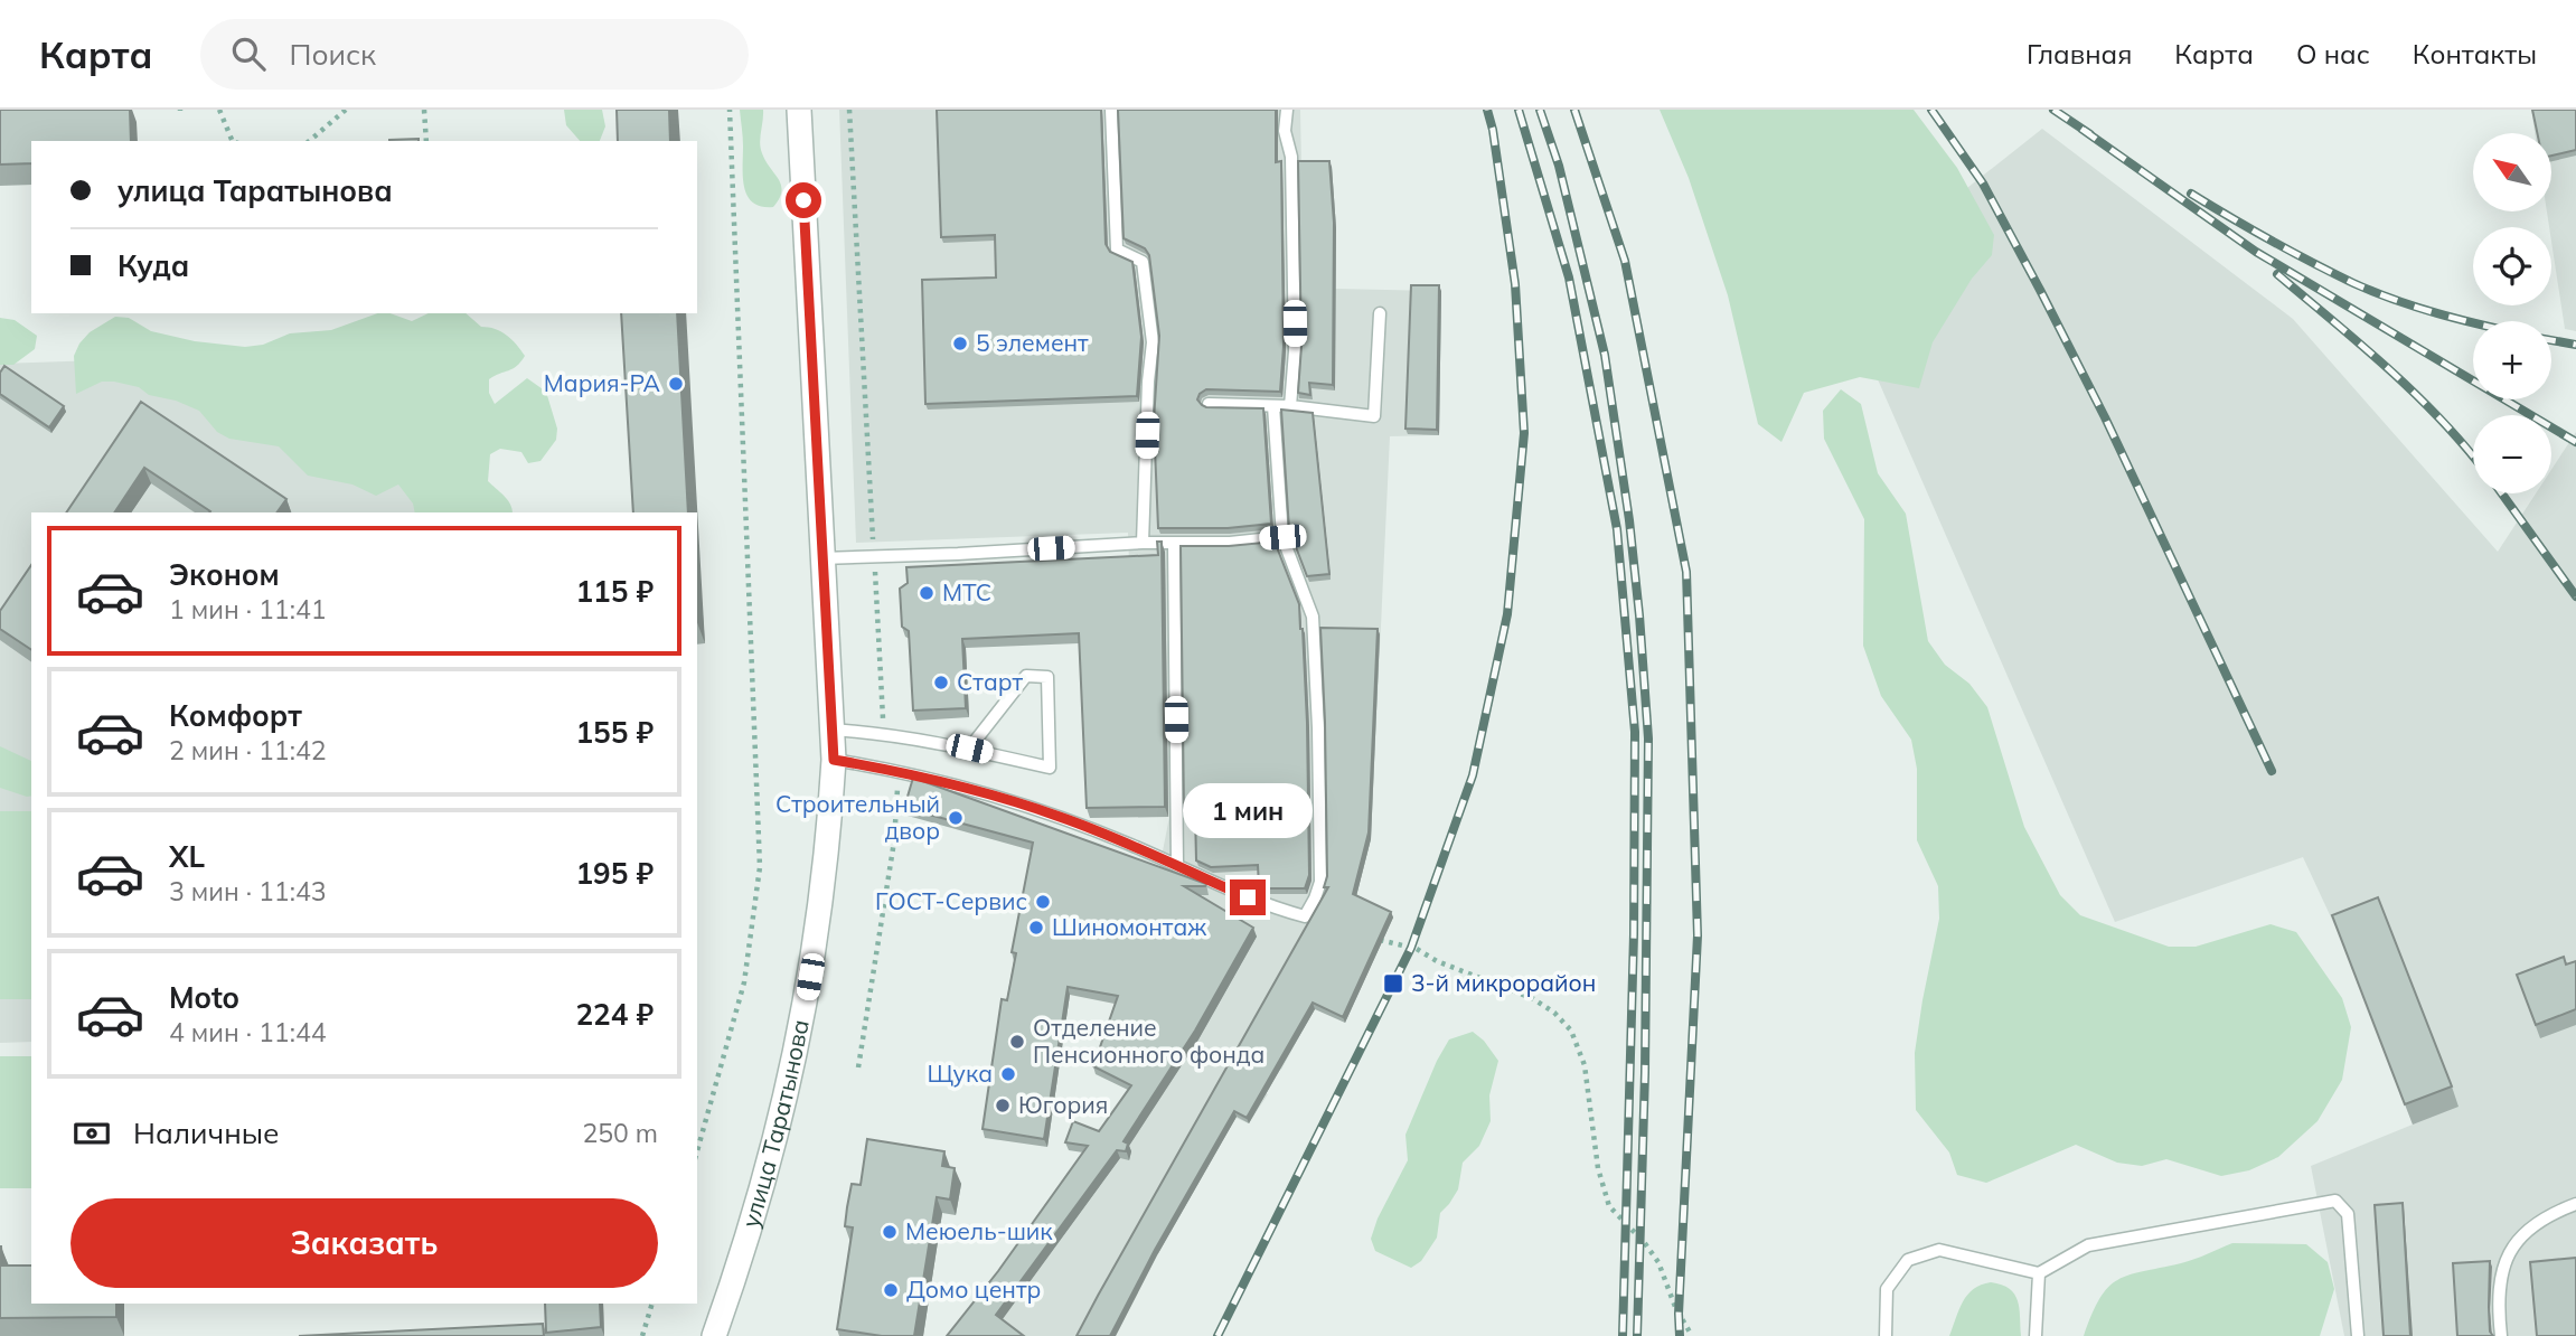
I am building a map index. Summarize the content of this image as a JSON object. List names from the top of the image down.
{
  "streets": {
    "street": ["улица Таратынова"]
  },
  "places": {
    "other": [
      "5 элемент",
      "Мария-РА",
      "МТС",
      "Старт",
      "Строительный двор",
      "ГОСТ-Сервис",
      "Шиномонтаж",
      "Отделение Пенсионного фонда",
      "Щука",
      "Югория",
      "Меюель-шик",
      "Домо центр"
    ],
    "transit": ["3-й микрорайон"]
  },
  "north": "top left",
  "page": {
    "header": "Карта",
    "search": "Поиск",
    "nav": [
      "Главная",
      "Карта",
      "О нас",
      "Контакты"
    ],
    "map_buttons": ["+", "−"],
    "banner": ["улица Таратынова", "Куда"],
    "list": [
      {
        "name": "Эконом",
        "note": "1 мин · 11:41",
        "value": "115 ₽"
      },
      {
        "name": "Комфорт",
        "note": "2 мин · 11:42",
        "value": "155 ₽"
      },
      {
        "name": "XL",
        "note": "3 мин · 11:43",
        "value": "195 ₽"
      },
      {
        "name": "Moto",
        "note": "4 мин · 11:44",
        "value": "224 ₽"
      }
    ],
    "bubble": "1 мин",
    "pay": ["Наличные", "250 m"],
    "buttons": "Заказать"
  }
}
